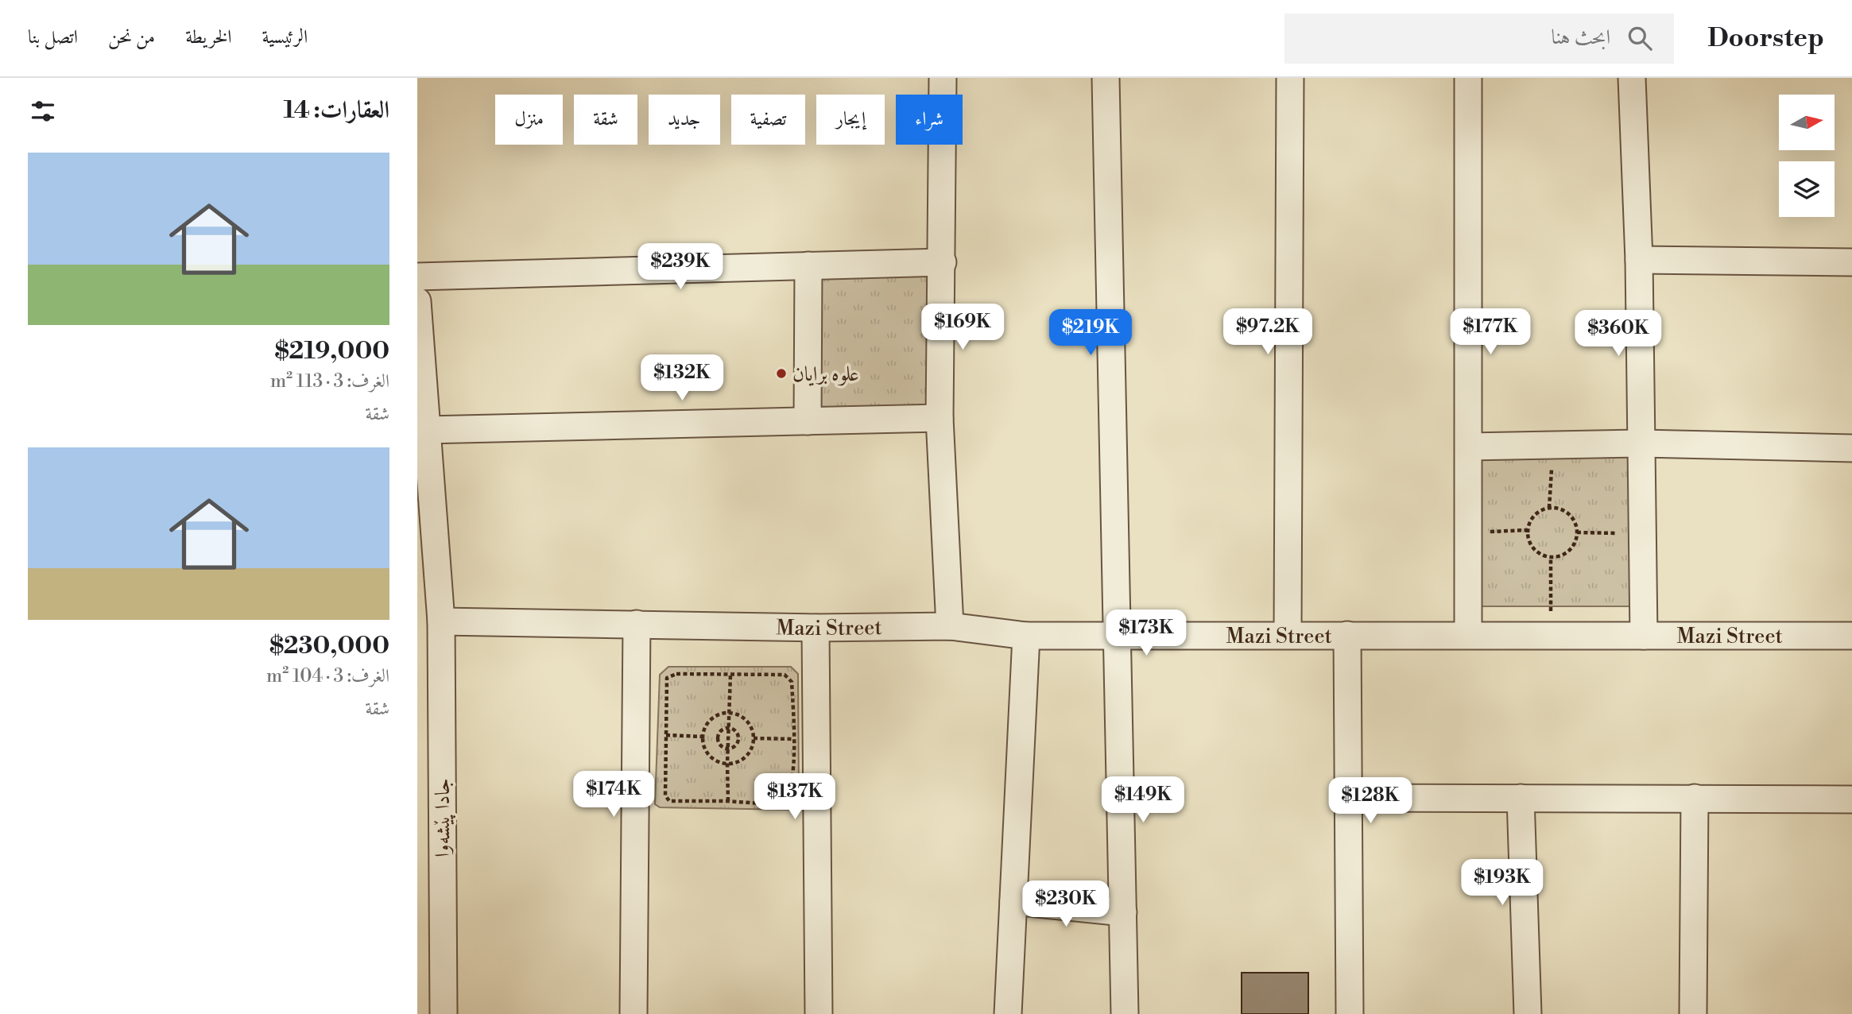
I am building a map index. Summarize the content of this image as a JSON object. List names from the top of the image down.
{
  "streets": {
    "street": ["Mazi Street", "جادا پێشەوا"]
  },
  "crossings": [
    ["Mazi Street", "جادا پێشەوا"]
  ],
  "places": ["علوه برايان"],
  "north": "right",
  "page": {
    "header": "Doorstep",
    "search": "ابحث هنا",
    "nav": [
      "الرئيسية",
      "الخريطة",
      "من نحن",
      "اتصل بنا"
    ],
    "heading": "العقارات: 14",
    "chip": [
      "شراء",
      "إيجار",
      "تصفية",
      "جديد",
      "شقة",
      "منزل"
    ],
    "list": [
      {
        "name": "$219,000",
        "note": "الغرف: 3 · 113 m² · شقة"
      },
      {
        "name": "$230,000",
        "note": "الغرف: 3 · 104 m² · شقة"
      }
    ],
    "price": [
      "$239K",
      "$169K",
      "$97.2K",
      "$177K",
      "$219K",
      "$360K",
      "$132K",
      "$173K",
      "$174K",
      "$137K",
      "$149K",
      "$128K",
      "$193K",
      "$230K"
    ]
  }
}
